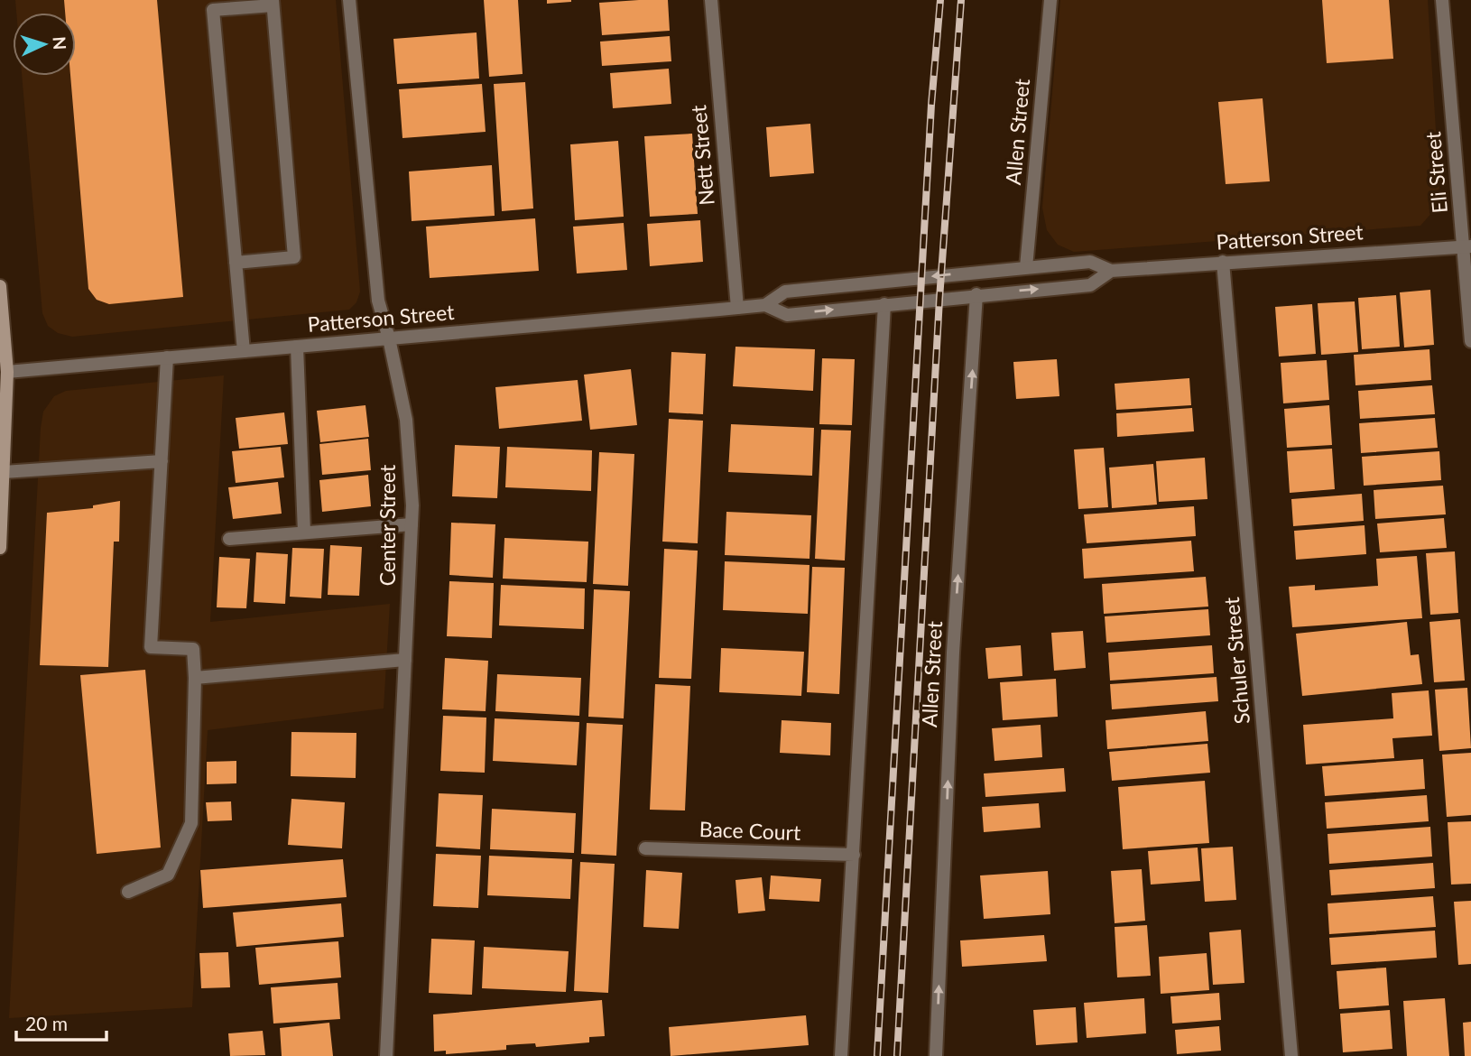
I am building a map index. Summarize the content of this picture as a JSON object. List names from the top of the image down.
{
  "streets": {
    "street": [
      "Allen Street",
      "Nett Street",
      "Eli Street",
      "Patterson Street",
      "Center Street",
      "Schuler Street",
      "Bace Court"
    ]
  },
  "crossings": [
    ["Allen Street", "Patterson Street"],
    ["Nett Street", "Patterson Street"],
    ["Eli Street", "Patterson Street"],
    ["Patterson Street", "Center Street"],
    ["Patterson Street", "Schuler Street"]
  ],
  "scale_bar": "20 m",
  "north": "right"
}
